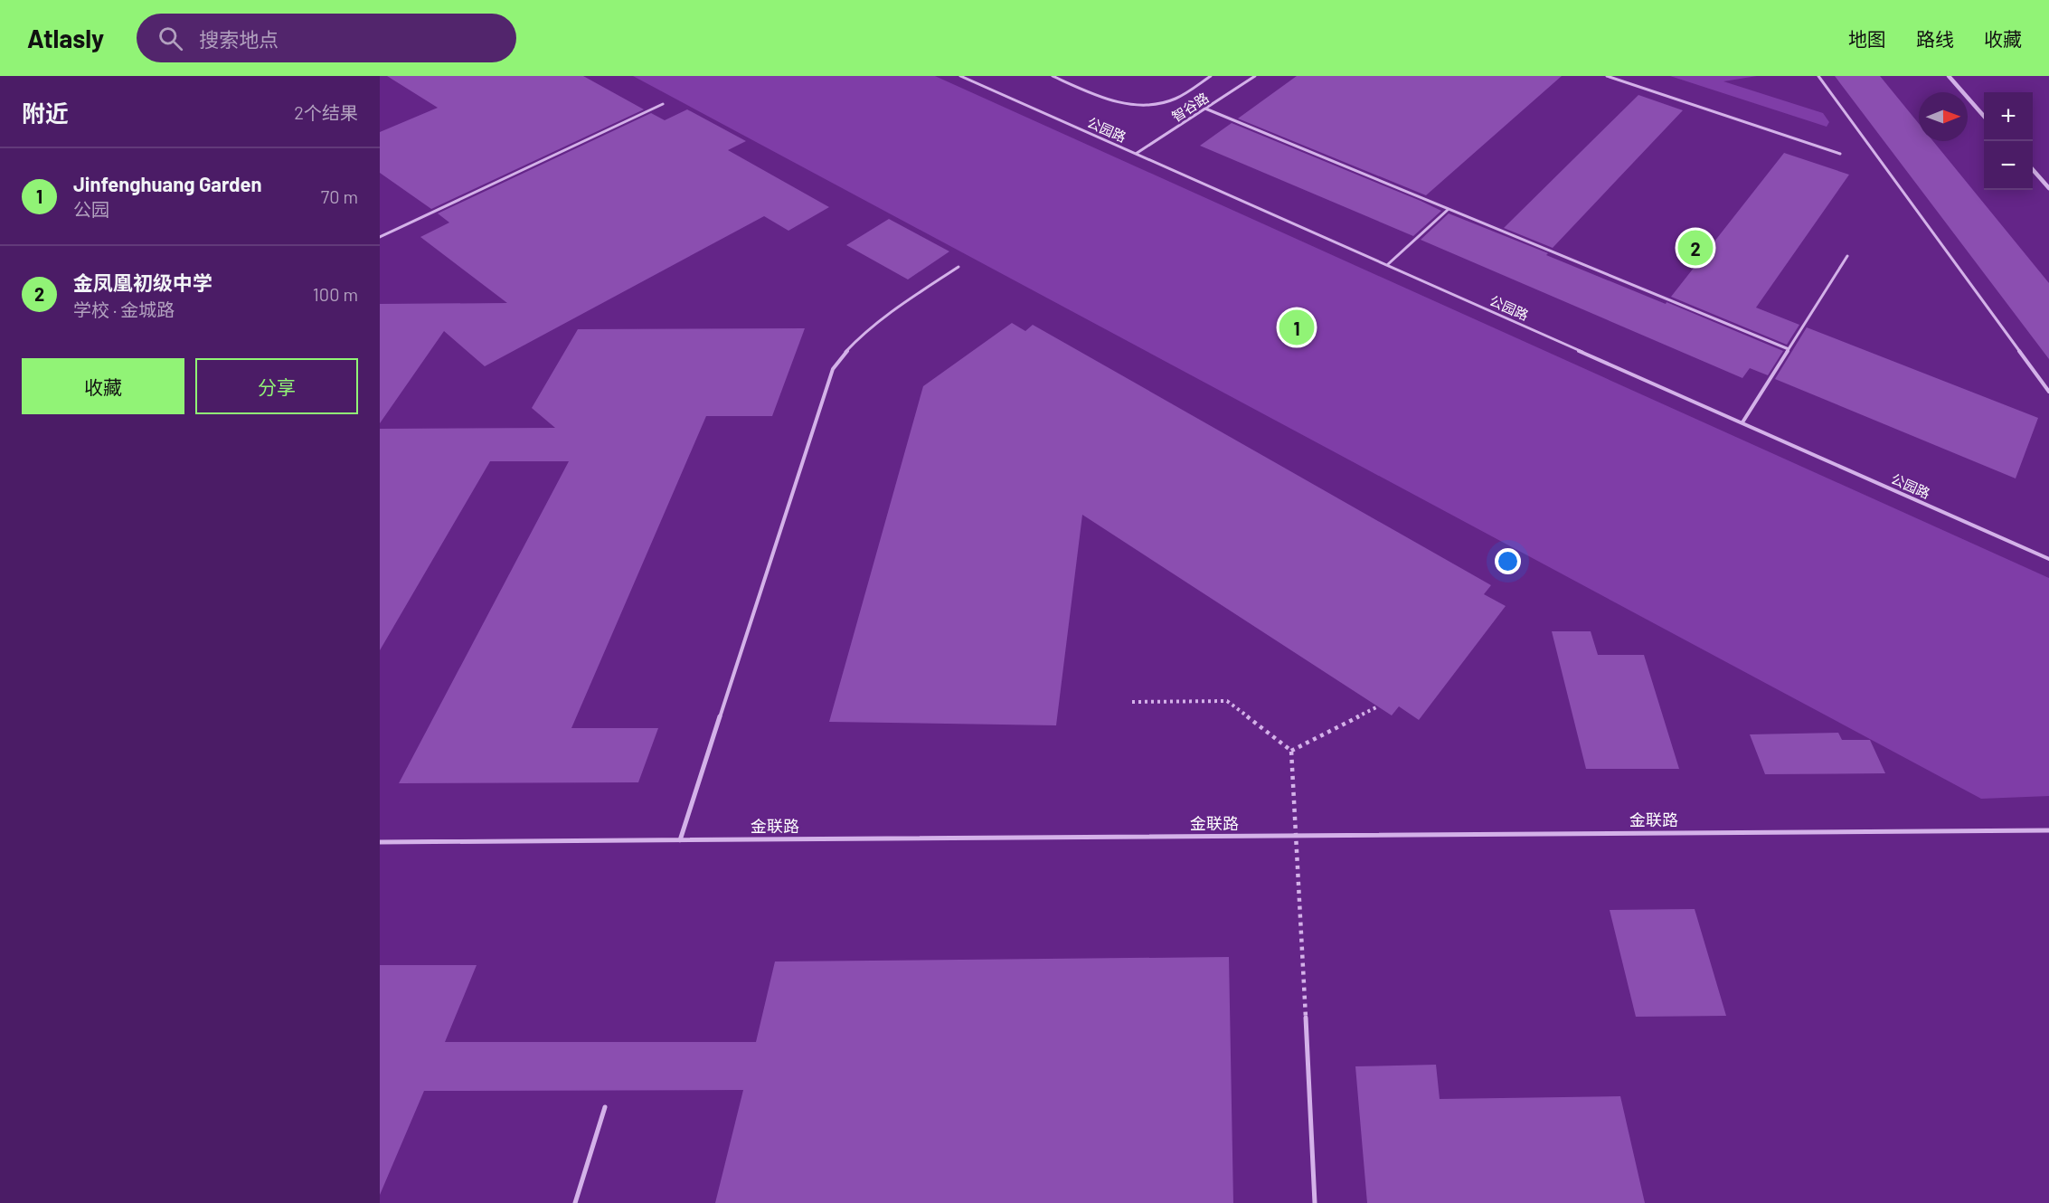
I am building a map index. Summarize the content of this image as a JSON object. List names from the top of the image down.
{
  "streets": {
    "lane": ["智谷路", "公园路", "金联路"]
  },
  "crossings": [
    ["智谷路", "公园路"]
  ],
  "north": "right",
  "page": {
    "header": "Atlasly",
    "search": "搜索地点",
    "nav": ["地图", "路线", "收藏"],
    "heading": ["附近", "2个结果"],
    "map_buttons": ["+", "−"],
    "list": [
      {
        "mark": "1",
        "name": "Jinfenghuang Garden",
        "note": "公园",
        "value": "70 m"
      },
      {
        "mark": "2",
        "name": "金凤凰初级中学",
        "note": "学校 · 金城路",
        "value": "100 m"
      }
    ],
    "pins": ["2", "1"],
    "buttons": ["收藏", "分享"]
  }
}
